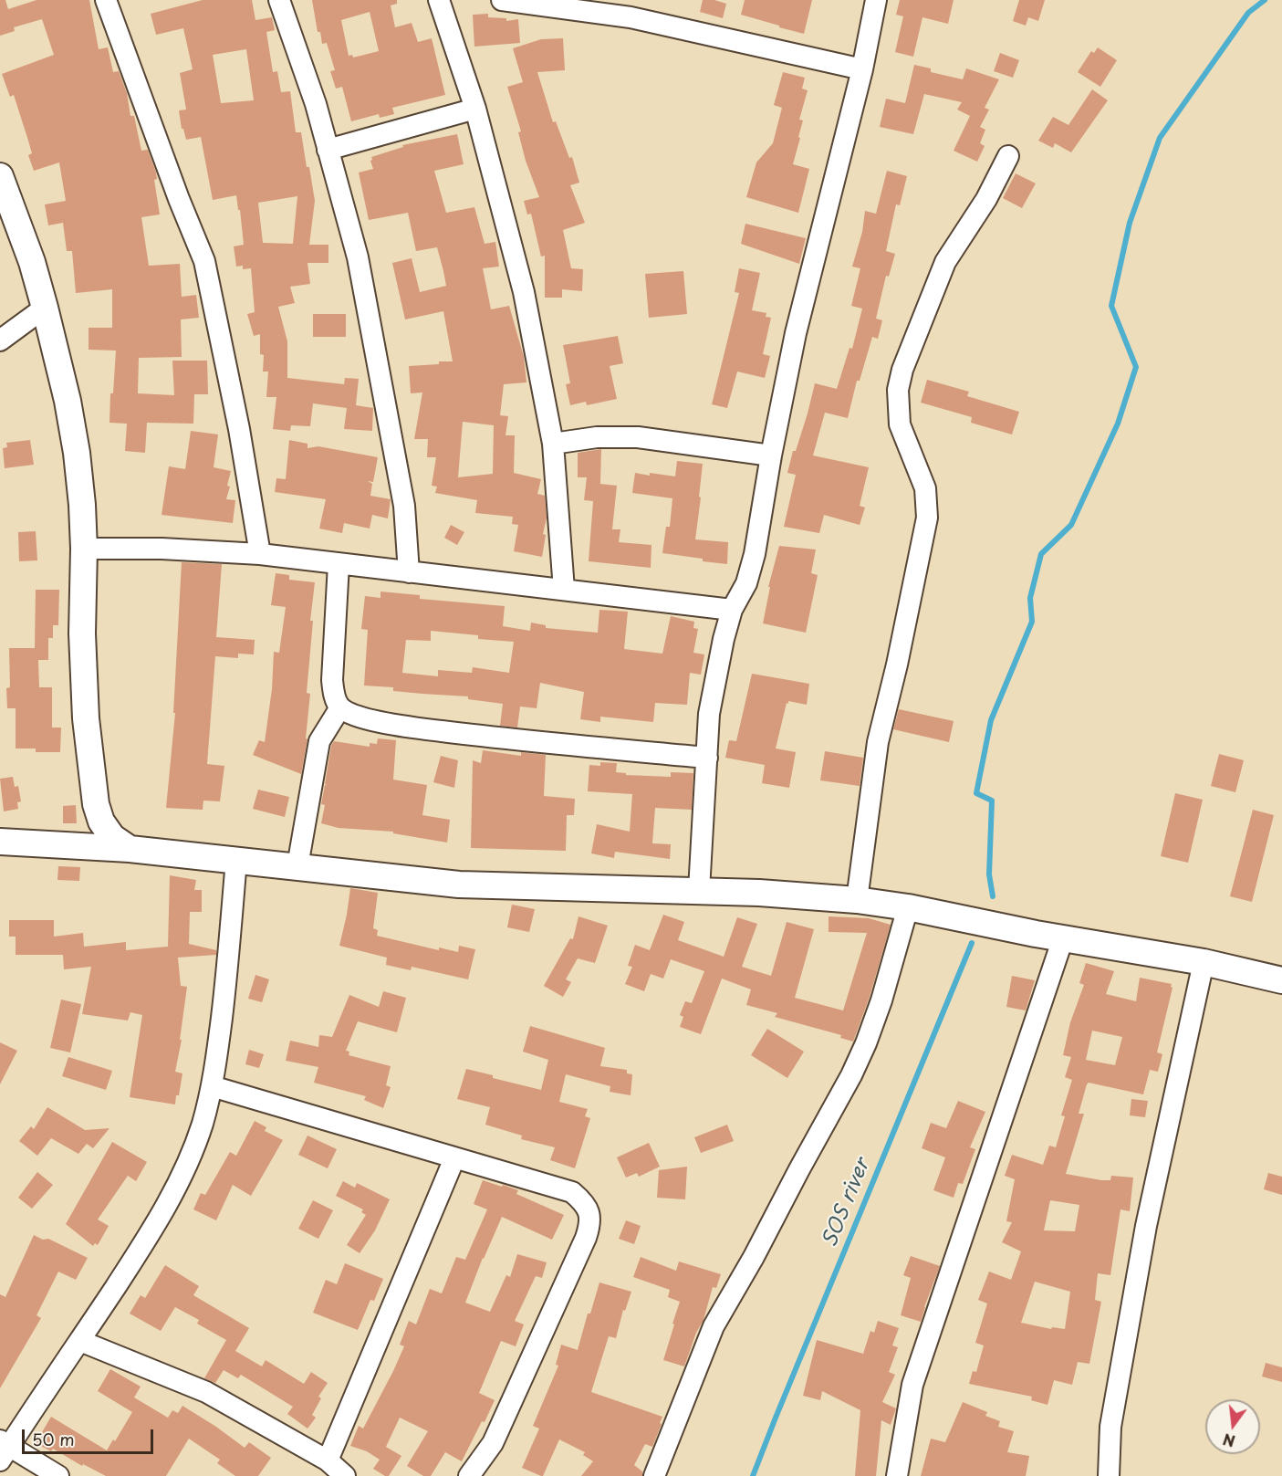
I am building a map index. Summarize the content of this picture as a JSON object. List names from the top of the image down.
{
  "water": ["SOS river"],
  "scale_bar": "50 m",
  "north": "bottom"
}
